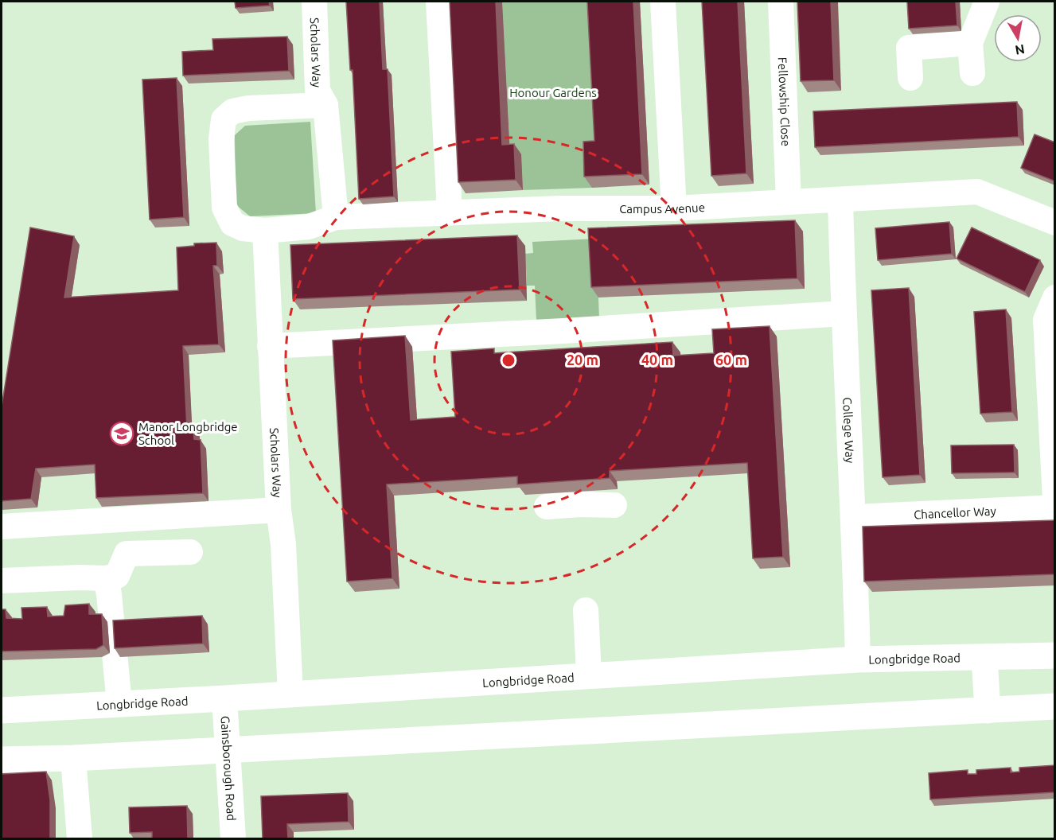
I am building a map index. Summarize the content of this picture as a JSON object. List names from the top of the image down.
{
  "streets": {
    "main road": ["Longbridge Road"],
    "street": [
      "Scholars Way",
      "Fellowship Close",
      "Campus Avenue",
      "College Way",
      "Chancellor Way",
      "Gainsborough Road"
    ]
  },
  "crossings": [
    ["Scholars Way", "Campus Avenue"],
    ["Scholars Way", "Longbridge Road"],
    ["Fellowship Close", "Campus Avenue"],
    ["Campus Avenue", "College Way"],
    ["College Way", "Chancellor Way"],
    ["College Way", "Longbridge Road"],
    ["Longbridge Road", "Gainsborough Road"]
  ],
  "parks": ["Honour Gardens"],
  "places": {
    "school or university": ["Manor Longbridge School"]
  },
  "north": "bottom",
  "rings": ["20 m", "40 m", "60 m"]
}
